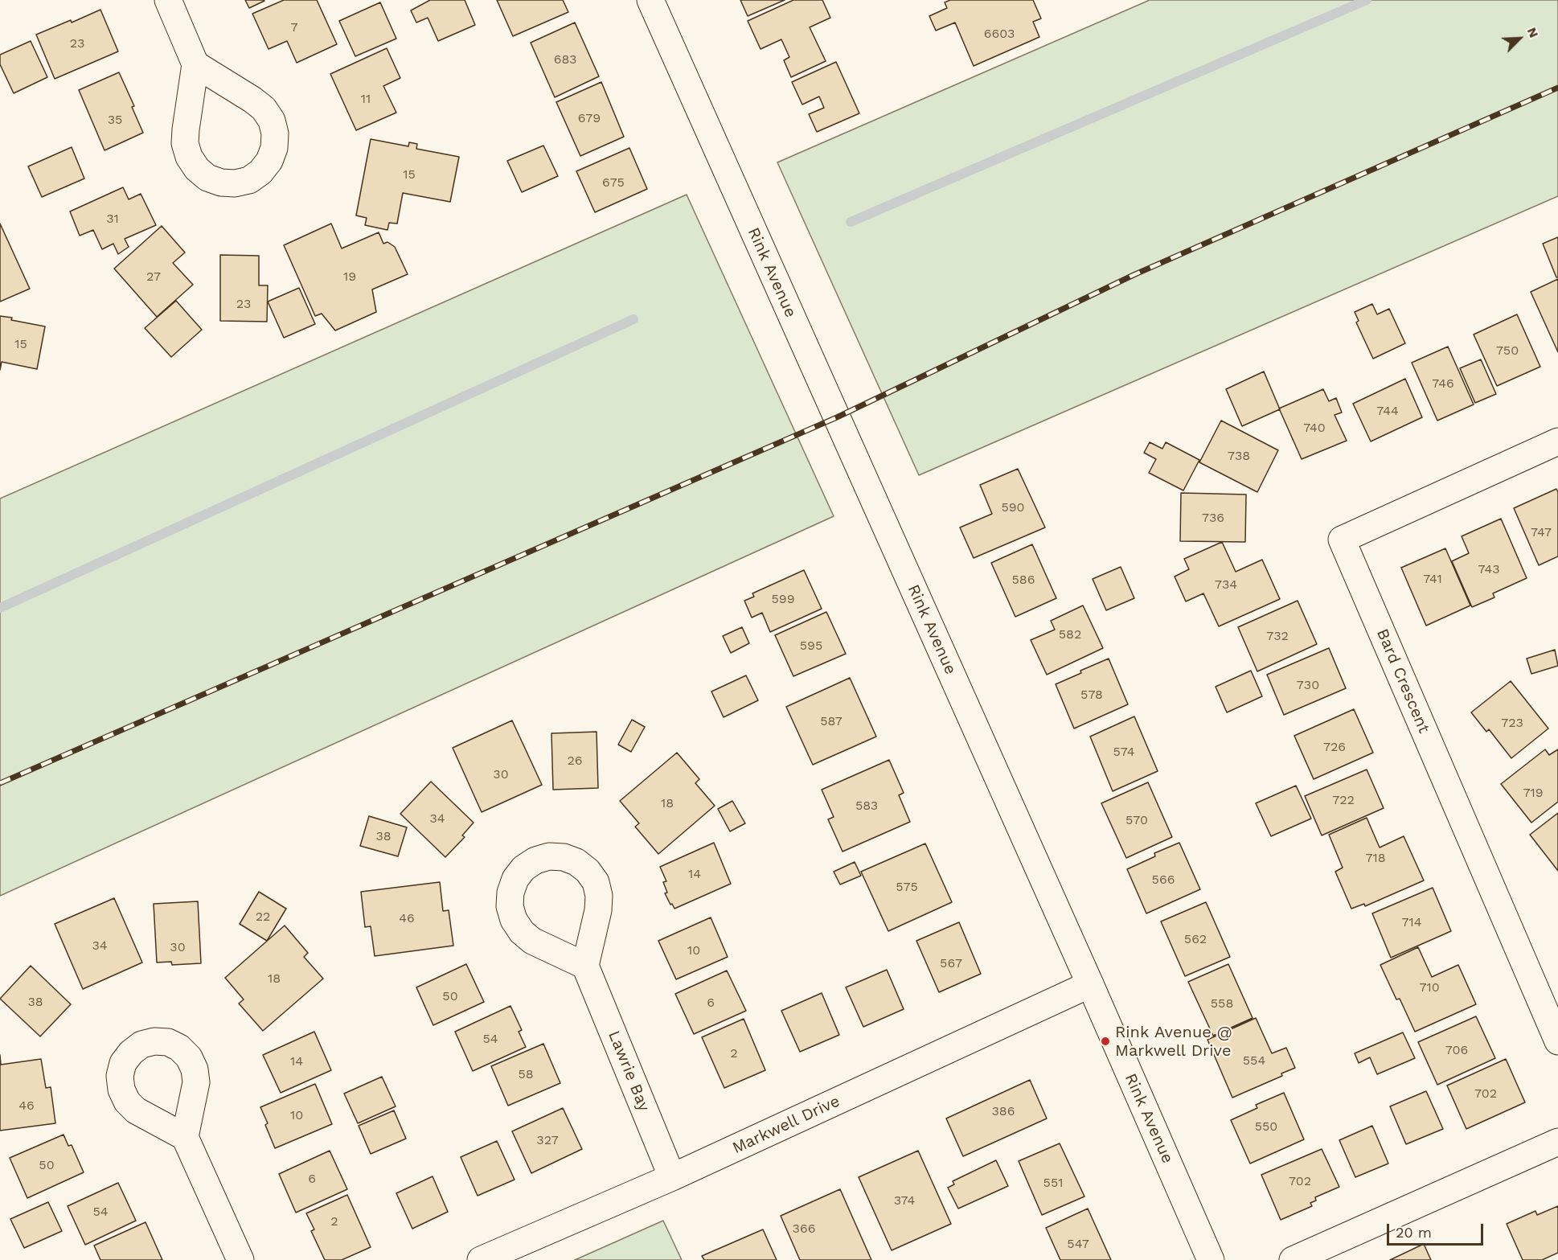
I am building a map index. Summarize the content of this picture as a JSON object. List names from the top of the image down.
{
  "streets": {
    "street": [
      "Rink Avenue",
      "Bard Crescent",
      "Lawrie Bay",
      "Markwell Drive"
    ]
  },
  "crossings": [
    ["Rink Avenue", "Markwell Drive"],
    ["Lawrie Bay", "Markwell Drive"]
  ],
  "places": ["Rink Avenue @ Markwell Drive"],
  "house_numbers": [
    "7",
    "6603",
    "23",
    "683",
    "11",
    "679",
    "35",
    "15",
    "675",
    "31",
    "27",
    "19",
    "23",
    "15",
    "750",
    "746",
    "744",
    "740",
    "738",
    "590",
    "736",
    "747",
    "743",
    "741",
    "586",
    "734",
    "599",
    "582",
    "732",
    "595",
    "730",
    "578",
    "587",
    "723",
    "726",
    "574",
    "26",
    "30",
    "719",
    "722",
    "18",
    "583",
    "34",
    "570",
    "38",
    "718",
    "14",
    "566",
    "575",
    "22",
    "46",
    "714",
    "562",
    "34",
    "30",
    "10",
    "567",
    "18",
    "710",
    "50",
    "38",
    "6",
    "558",
    "54",
    "706",
    "2",
    "554",
    "14",
    "58",
    "702",
    "46",
    "386",
    "10",
    "550",
    "327",
    "50",
    "6",
    "702",
    "551",
    "374",
    "54",
    "2",
    "366",
    "547"
  ],
  "scale_bar": "20 m",
  "north": "top right"
}
